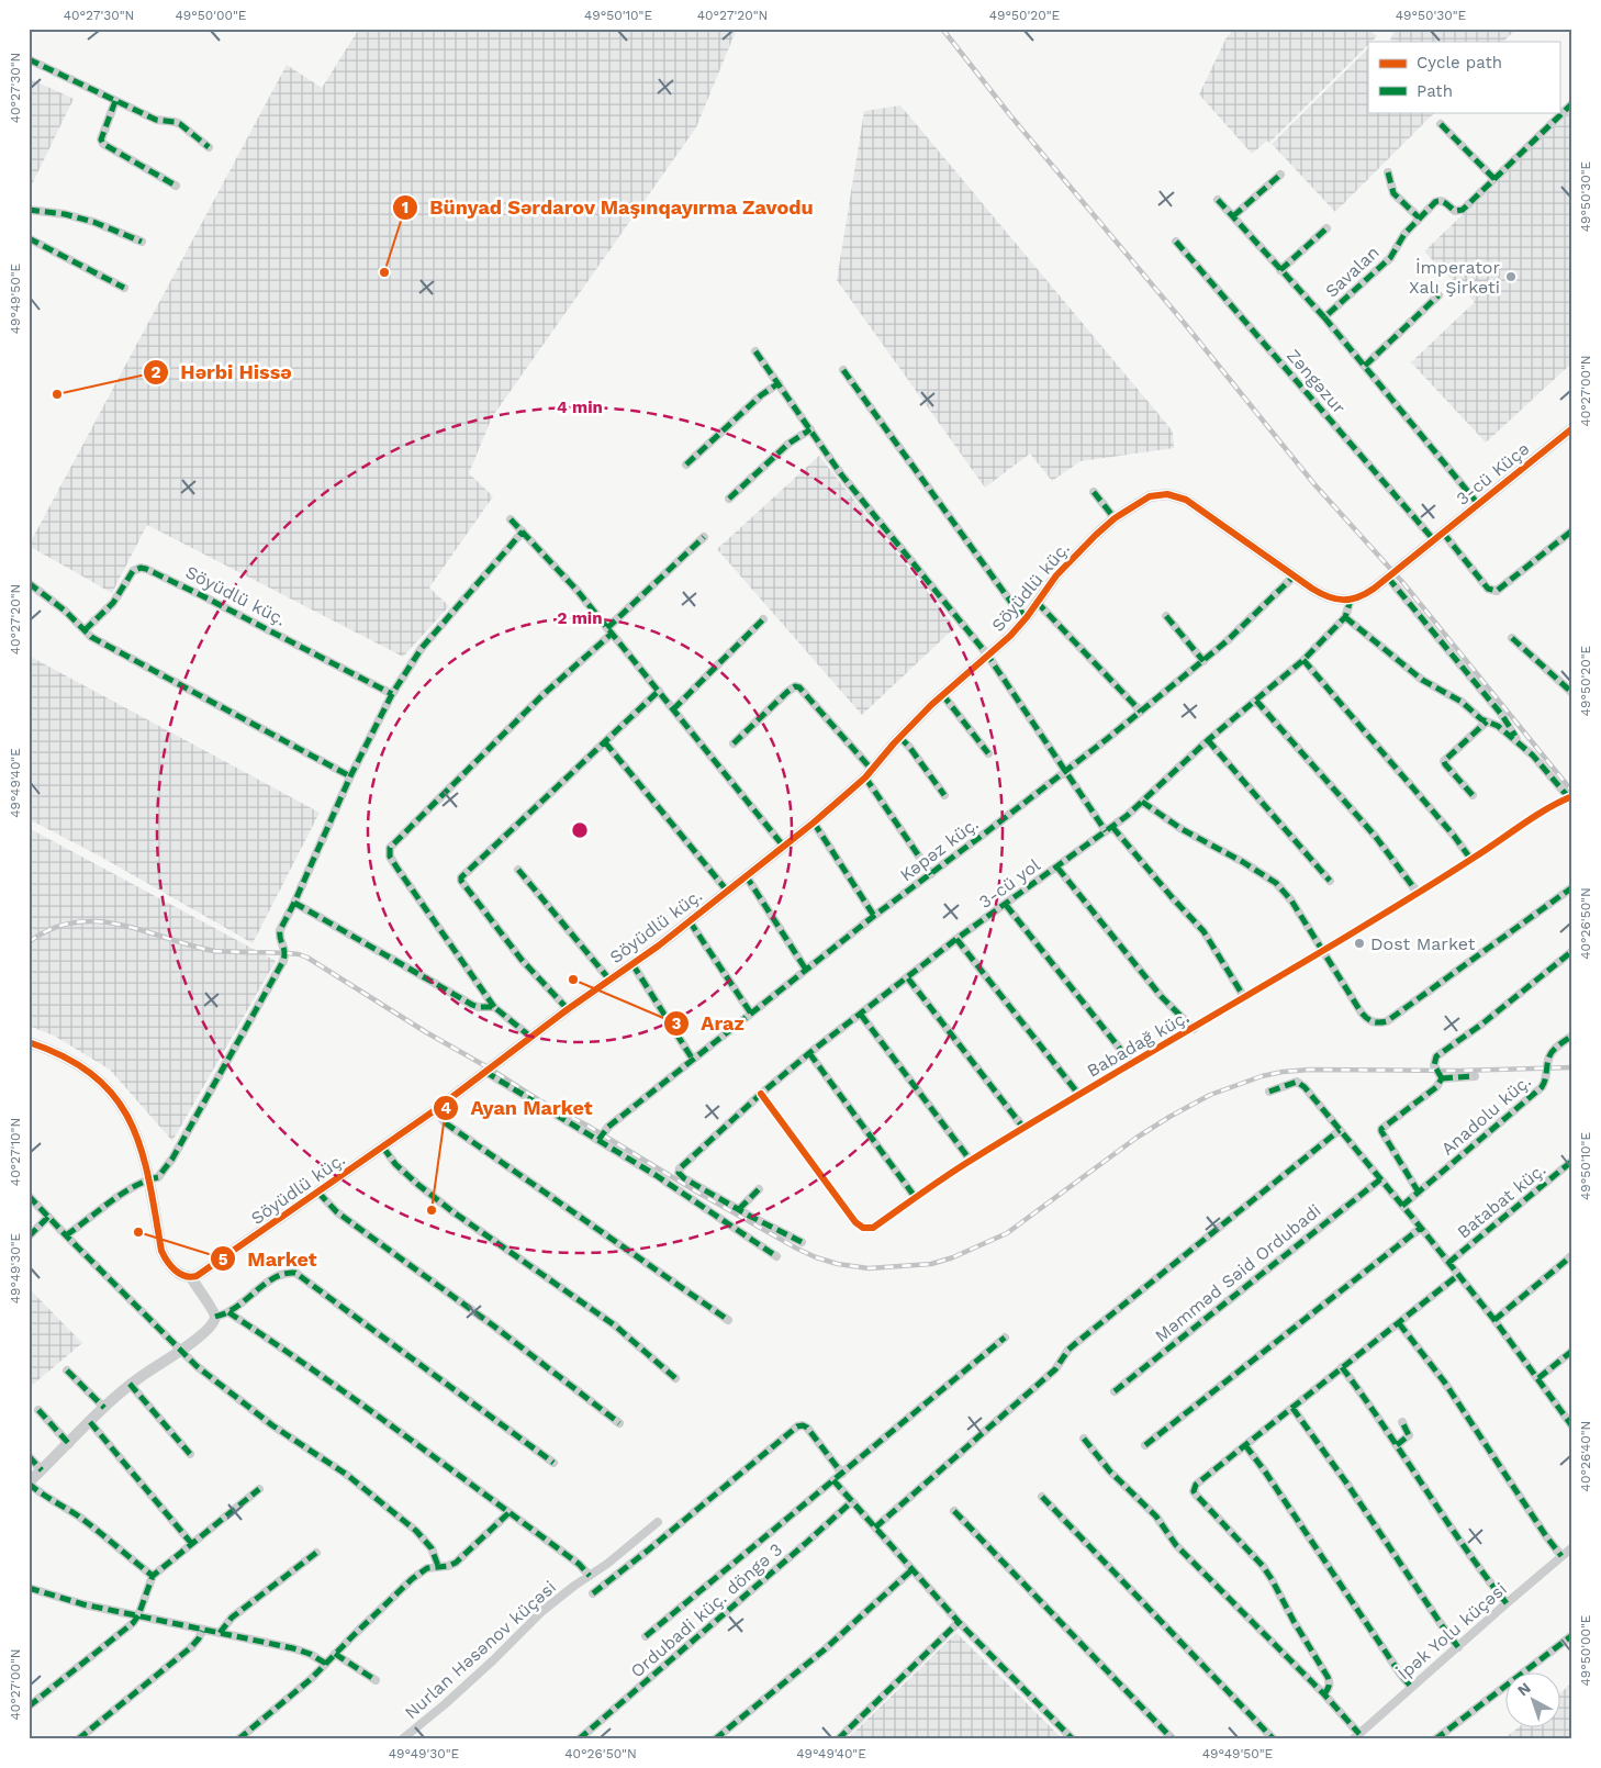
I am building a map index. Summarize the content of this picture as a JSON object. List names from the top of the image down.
{
  "streets": {
    "street": [
      "Savalan",
      "Zəngəzur",
      "3-cü Küçə",
      "Söyüdlü küç.",
      "Kəpəz küç.",
      "3-cü yol",
      "Babadağ küç.",
      "Anadolu küç.",
      "Batabat küç.",
      "Məmməd Səid Ordubadi",
      "Ordubadi küç. döngə 3",
      "İpək Yolu küçəsi",
      "Nurlan Həsənov küçəsi"
    ]
  },
  "crossings": [
    ["Savalan", "3-cü Küçə"],
    ["Zəngəzur", "3-cü Küçə"],
    ["3-cü Küçə", "Söyüdlü küç."],
    ["3-cü Küçə", "3-cü yol"],
    ["Söyüdlü küç.", "Kəpəz küç."],
    ["Söyüdlü küç.", "3-cü yol"],
    ["3-cü yol", "Babadağ küç."]
  ],
  "places": [
    "Bünyad Sərdarov Maşınqayırma Zavodu",
    "İmperator Xalı Şirkəti",
    "Hərbi Hissə",
    "Dost Market",
    "Araz",
    "Ayan Market",
    "Market"
  ],
  "legend": ["Cycle path", "Path"],
  "north": "top left",
  "coordinates": [
    "40°27'30\"N",
    "49°50'00\"E",
    "49°50'10\"E",
    "40°27'20\"N",
    "49°50'20\"E",
    "49°50'30\"E",
    "49°49'50\"E",
    "40°27'00\"N",
    "49°49'40\"E",
    "40°26'50\"N",
    "40°27'10\"N",
    "49°49'30\"E",
    "40°26'40\"N"
  ],
  "rings": ["4 min", "2 min"]
}
